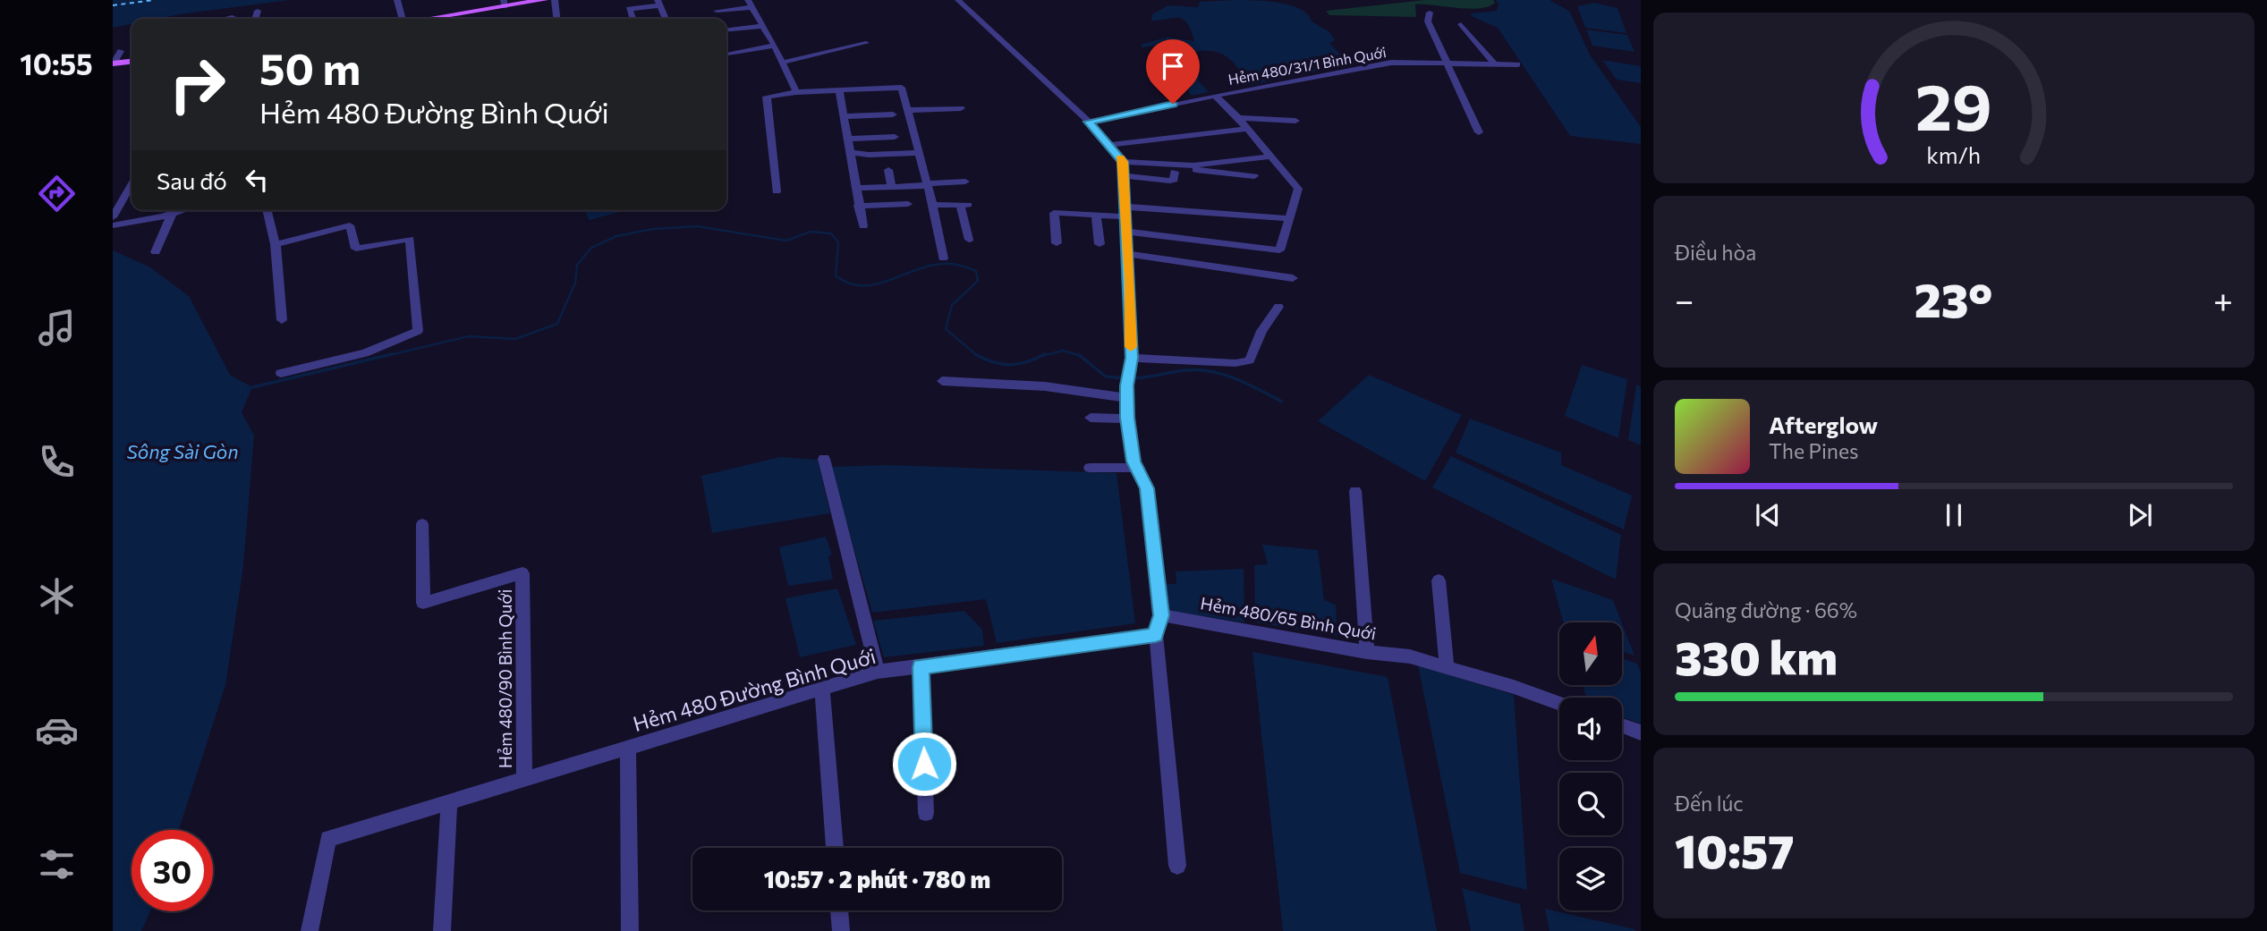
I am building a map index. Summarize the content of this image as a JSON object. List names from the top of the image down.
{
  "streets": {
    "street": [
      "Hẻm 480/31/1 Bình Quới",
      "Hẻm 480/65 Bình Quới",
      "Hẻm 480/90 Bình Quới",
      "Hẻm 480 Đường Bình Quới"
    ]
  },
  "crossings": [
    ["Hẻm 480/90 Bình Quới", "Hẻm 480 Đường Bình Quới"]
  ],
  "water": ["Sông Sài Gòn"],
  "north": "top",
  "page": {
    "tabs": "10:55",
    "turn": ["50 m", "Hẻm 480 Đường Bình Quới"],
    "then": "Sau đó",
    "tile": [
      "Điều hòa",
      ["Quãng đường · 66%", "330 km"],
      ["Đến lúc", "10:57"]
    ],
    "heat": ["−", "23°", "+"],
    "song": ["Afterglow", "The Pines"],
    "limit": "30",
    "trip": "10:57 · 2 phút · 780 m",
    "gauge": ["29", "km/h"]
  }
}
